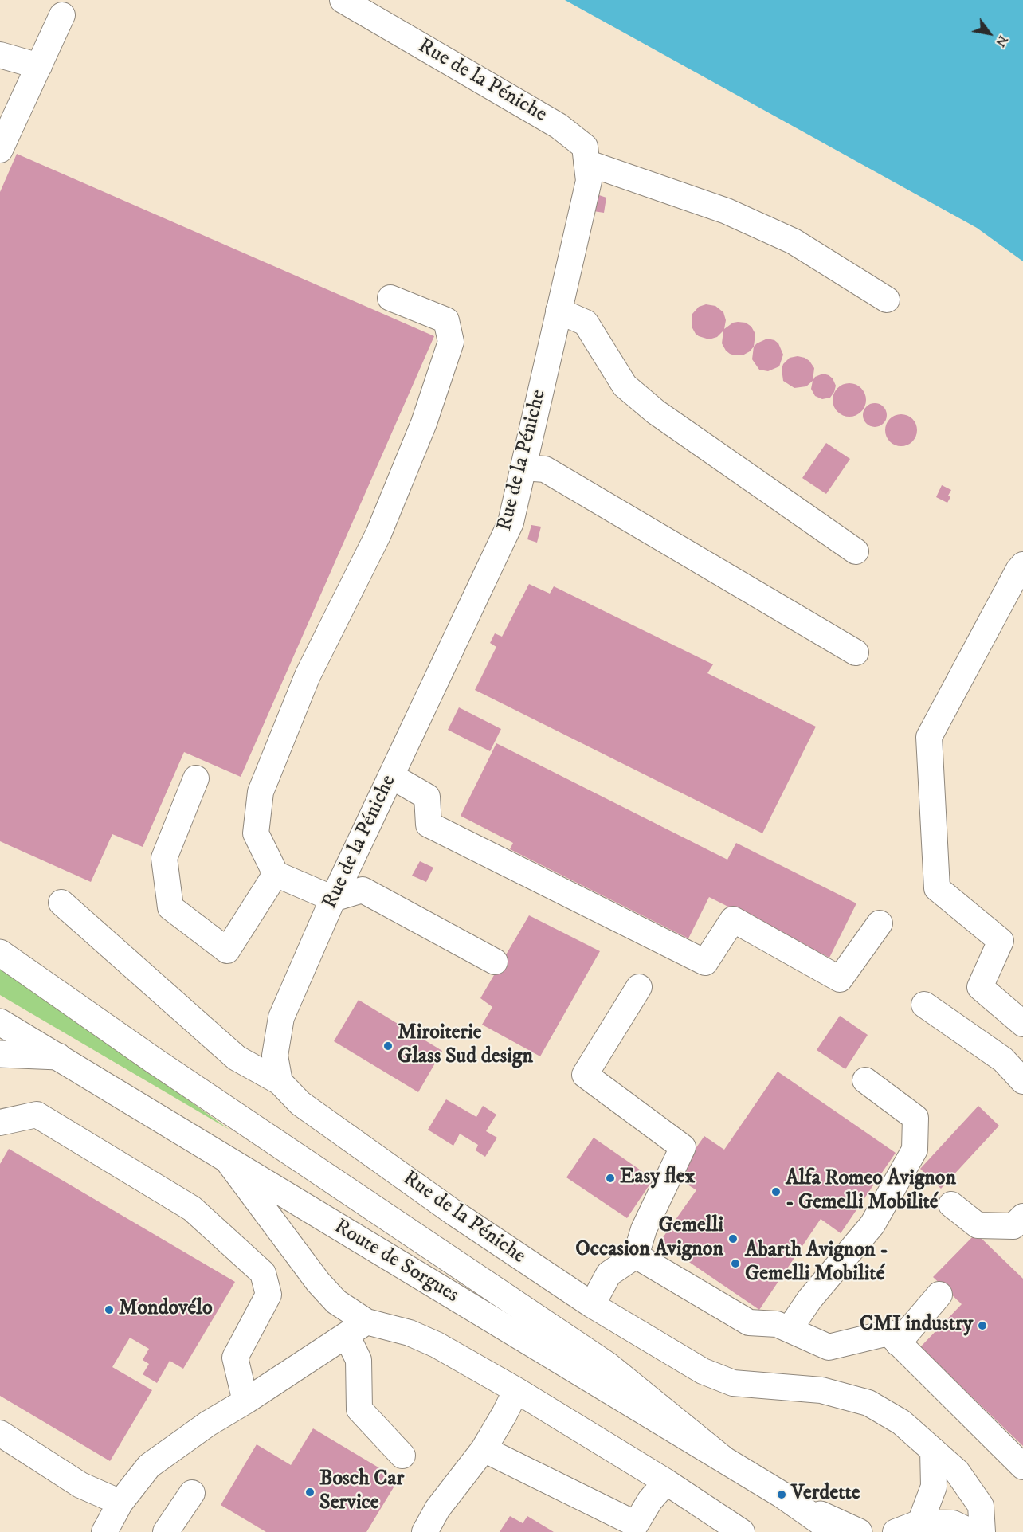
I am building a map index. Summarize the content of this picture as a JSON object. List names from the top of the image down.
{
  "streets": {
    "main road": ["Route de Sorgues"],
    "street": ["Rue de la Péniche"]
  },
  "places": [
    "Miroiterie Glass Sud design",
    "Easy flex",
    "Alfa Romeo Avignon - Gemelli Mobilité",
    "Gemelli Occasion Avignon",
    "Abarth Avignon - Gemelli Mobilité",
    "Mondovélo",
    "CMI industry",
    "Bosch Car Service",
    "Verdette"
  ],
  "north": "bottom right"
}
